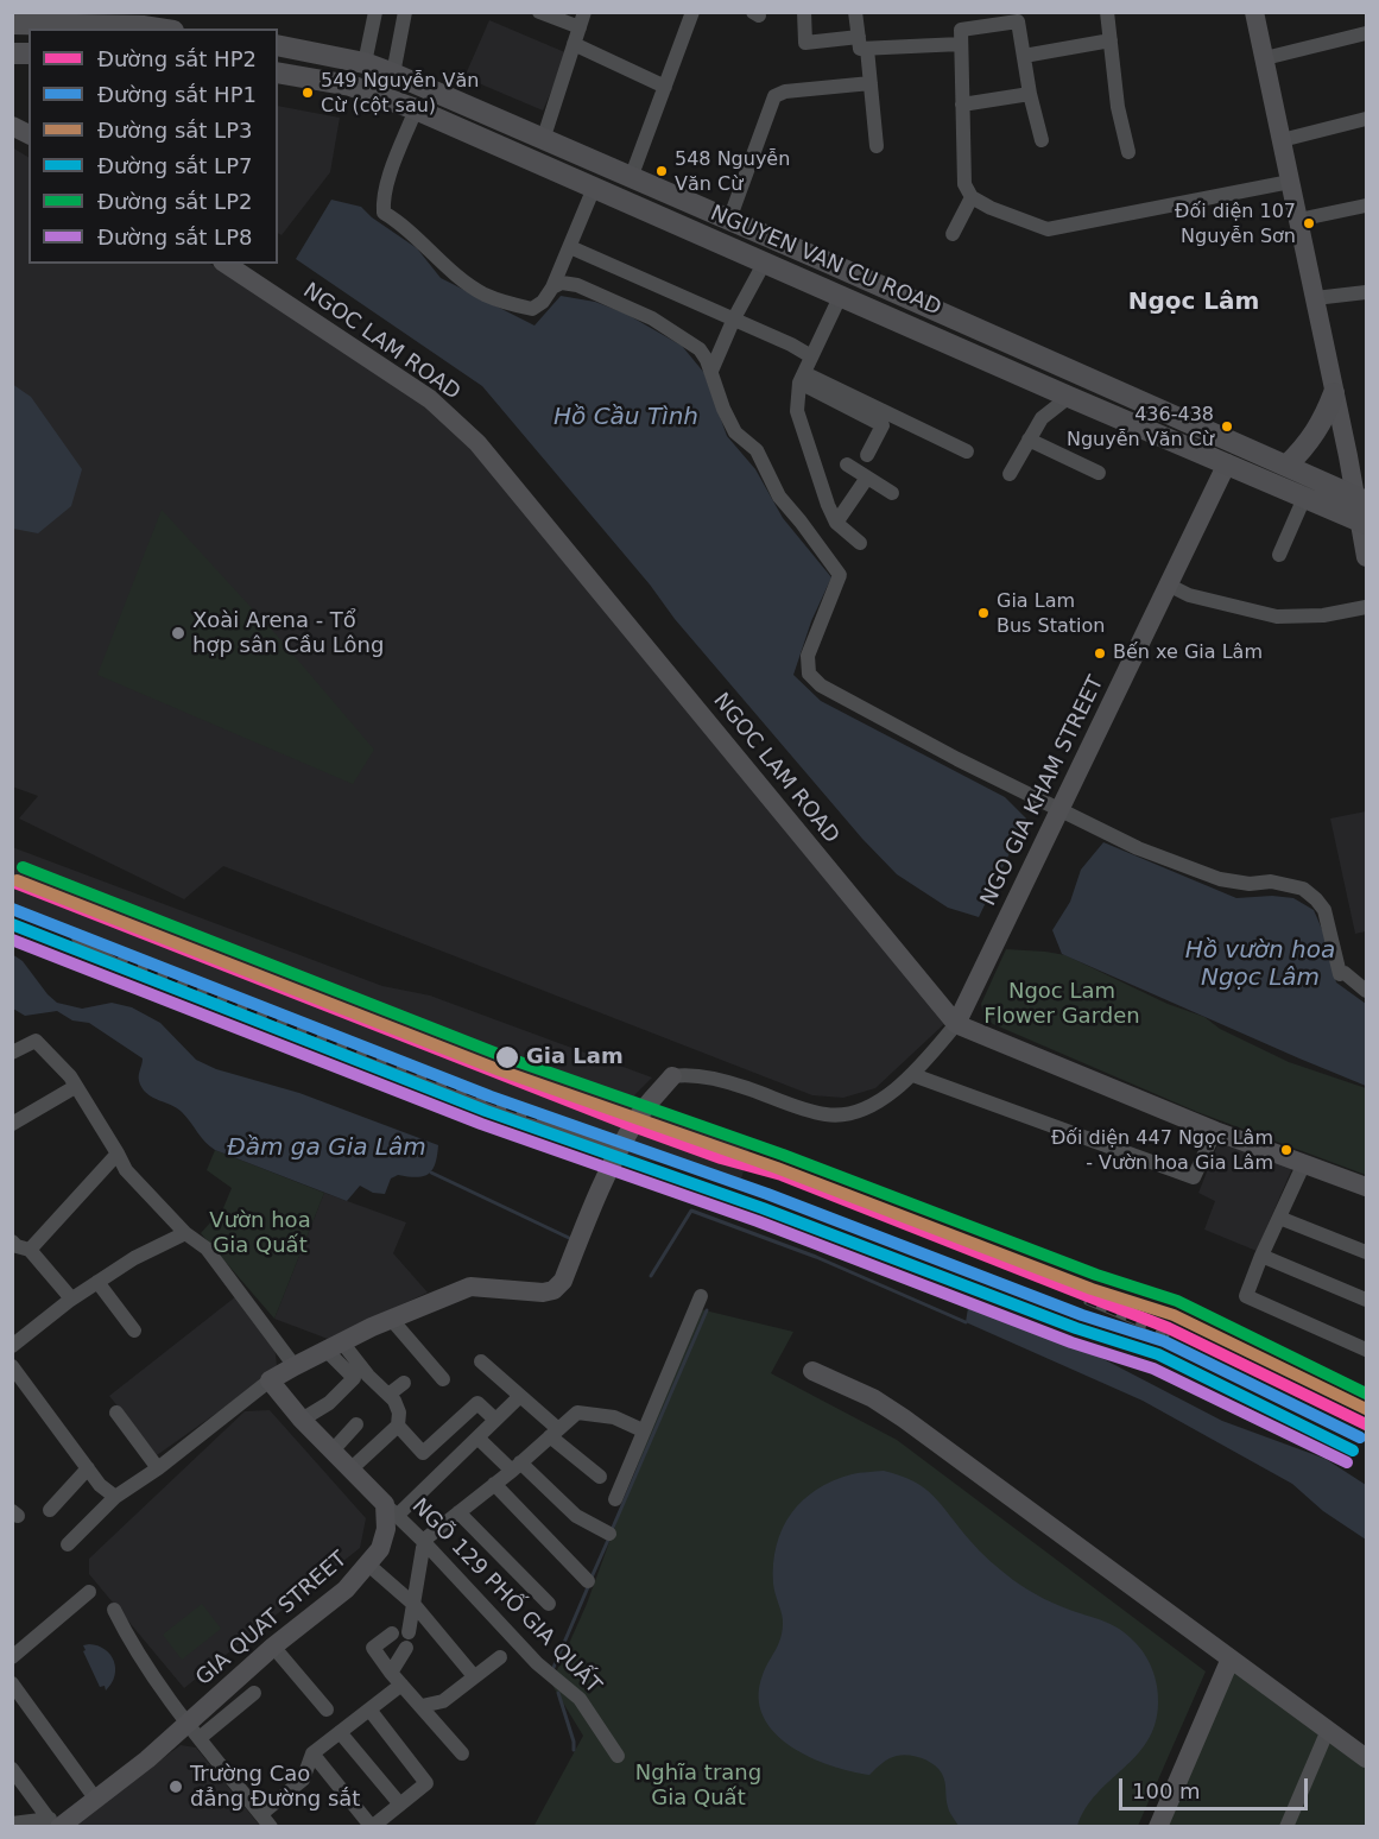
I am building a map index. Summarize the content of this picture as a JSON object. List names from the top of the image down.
{
  "streets": {
    "main road": ["NGUYEN VAN CU ROAD"],
    "street": [
      "NGOC LAM ROAD",
      "NGO GIA KHAM STREET",
      "NGÕ 129 PHỐ GIA QUẤT",
      "GIA QUAT STREET"
    ]
  },
  "crossings": [
    ["NGUYEN VAN CU ROAD", "NGO GIA KHAM STREET"],
    ["NGOC LAM ROAD", "NGO GIA KHAM STREET"],
    ["NGÕ 129 PHỐ GIA QUẤT", "GIA QUAT STREET"]
  ],
  "districts": ["Ngọc Lâm"],
  "water": ["Hồ Cầu Tình", "Hồ vườn hoa Ngọc Lâm", "Đầm ga Gia Lâm"],
  "parks": ["Ngoc Lam Flower Garden", "Vườn hoa Gia Quất", "Nghĩa trang Gia Quất"],
  "places": [
    "549 Nguyễn Văn Cừ (cột sau)",
    "548 Nguyễn Văn Cừ",
    "Đối diện 107 Nguyễn Sơn",
    "436-438 Nguyễn Văn Cừ",
    "Gia Lam Bus Station",
    "Xoài Arena - Tổ hợp sân Cầu Lông",
    "Bến xe Gia Lâm",
    "Gia Lam",
    "Đối diện 447 Ngọc Lâm - Vườn hoa Gia Lâm",
    "Trường Cao đẳng Đường sắt"
  ],
  "lines": [
    "rail line LP2",
    "rail line LP3",
    "rail line HP2",
    "rail line HP1",
    "rail line LP7",
    "rail line LP8"
  ],
  "legend": [
    "Đường sắt HP2",
    "Đường sắt HP1",
    "Đường sắt LP3",
    "Đường sắt LP7",
    "Đường sắt LP2",
    "Đường sắt LP8"
  ],
  "scale_bar": "100 m"
}
